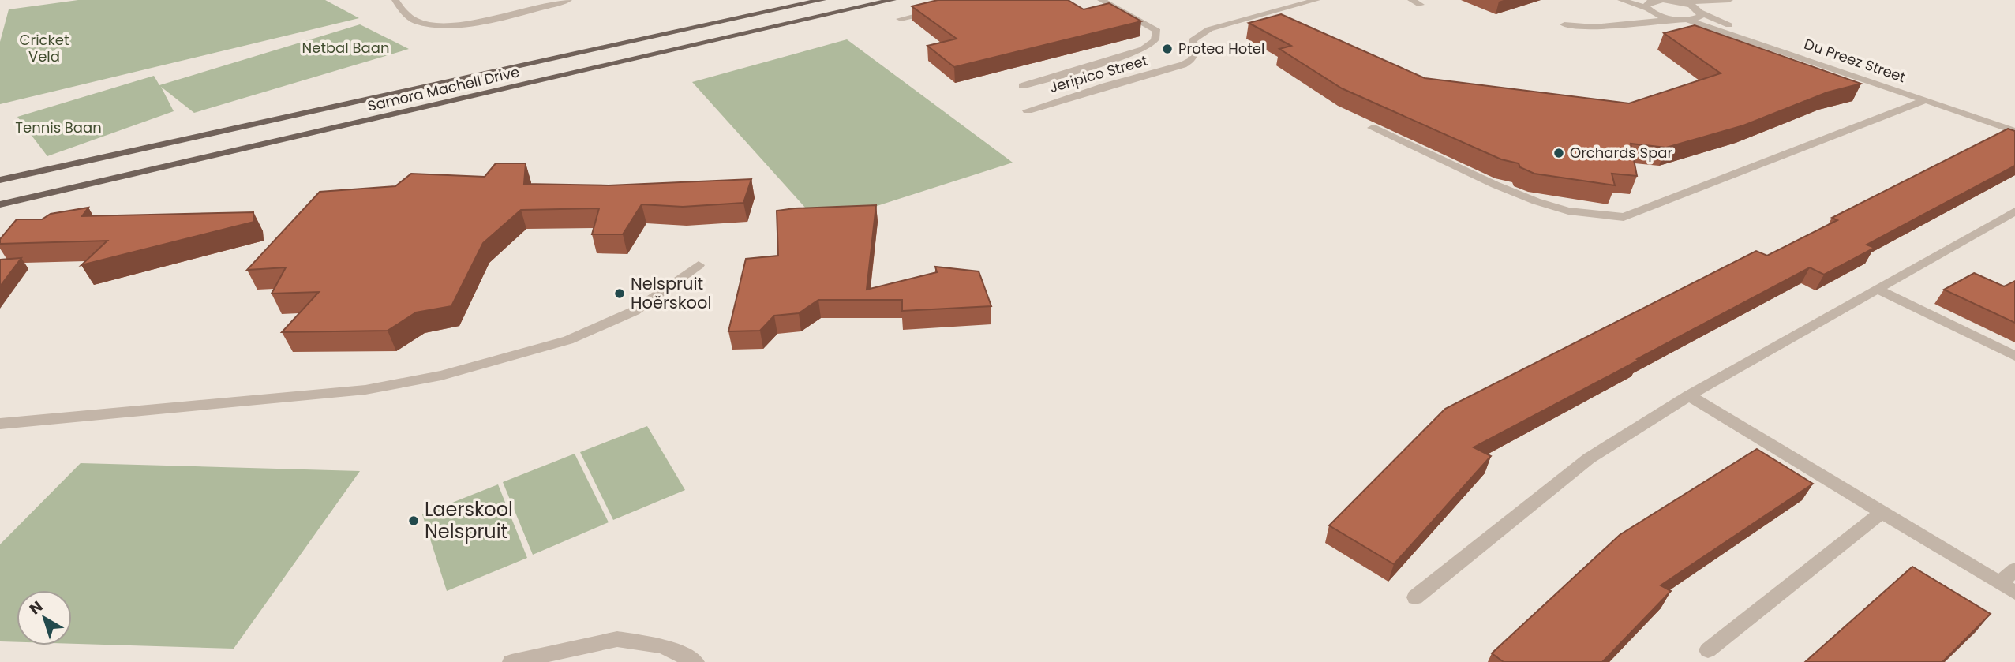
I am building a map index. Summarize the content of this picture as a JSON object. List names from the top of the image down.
{
  "streets": {
    "main road": ["Samora Machell Drive"],
    "street": ["Du Preez Street", "Jeripico Street"]
  },
  "parks": ["Cricket Veld", "Netbal Baan", "Tennis Baan"],
  "places": [
    "Protea Hotel",
    "Orchards Spar",
    "Nelspruit Hoërskool",
    "Laerskool Nelspruit"
  ],
  "north": "top left"
}
